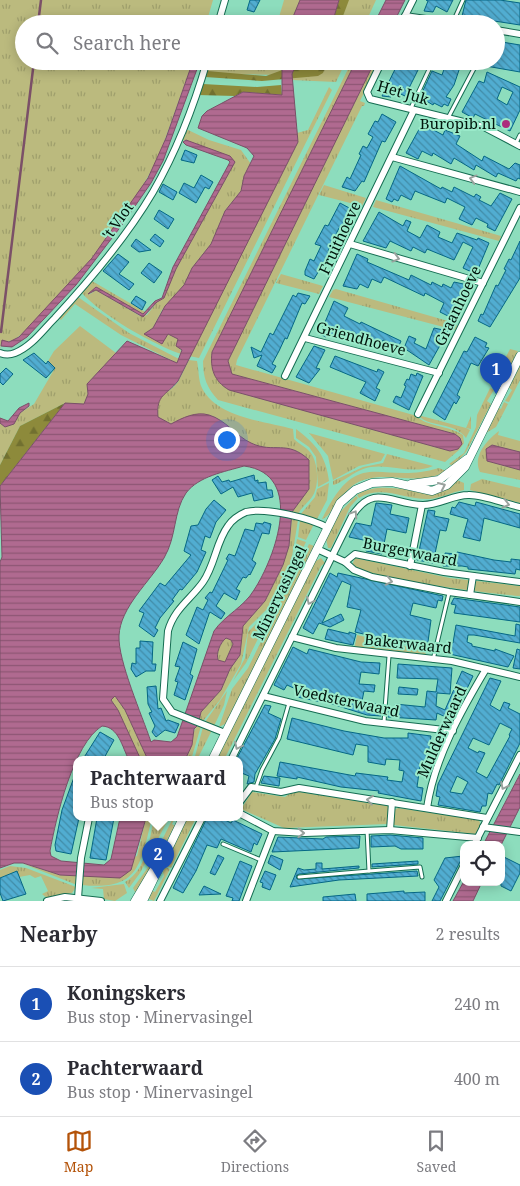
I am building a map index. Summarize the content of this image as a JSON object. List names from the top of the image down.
{
  "streets": {
    "street": [
      "Het Juk",
      "'t Vlot",
      "Fruithoeve",
      "Graanhoeve",
      "Griendhoeve",
      "Burgerwaard",
      "Minervasingel",
      "Bakerwaard",
      "Voedsterwaard",
      "Mulderwaard"
    ]
  },
  "crossings": [
    ["Het Juk", "Fruithoeve"],
    ["Fruithoeve", "Griendhoeve"],
    ["Graanhoeve", "Griendhoeve"],
    ["Burgerwaard", "Minervasingel"],
    ["Bakerwaard", "Mulderwaard"],
    ["Voedsterwaard", "Mulderwaard"]
  ],
  "places": ["Buropib.nl"],
  "page": {
    "search": "Search here",
    "pins": ["1", "2"],
    "popup": ["Pachterwaard", "Bus stop"],
    "heading": ["Nearby", "2 results"],
    "list": [
      {
        "mark": "1",
        "name": "Koningskers",
        "note": "Bus stop · Minervasingel",
        "value": "240 m"
      },
      {
        "mark": "2",
        "name": "Pachterwaard",
        "note": "Bus stop · Minervasingel",
        "value": "400 m"
      }
    ],
    "nav": ["Map", "Directions", "Saved"]
  }
}
